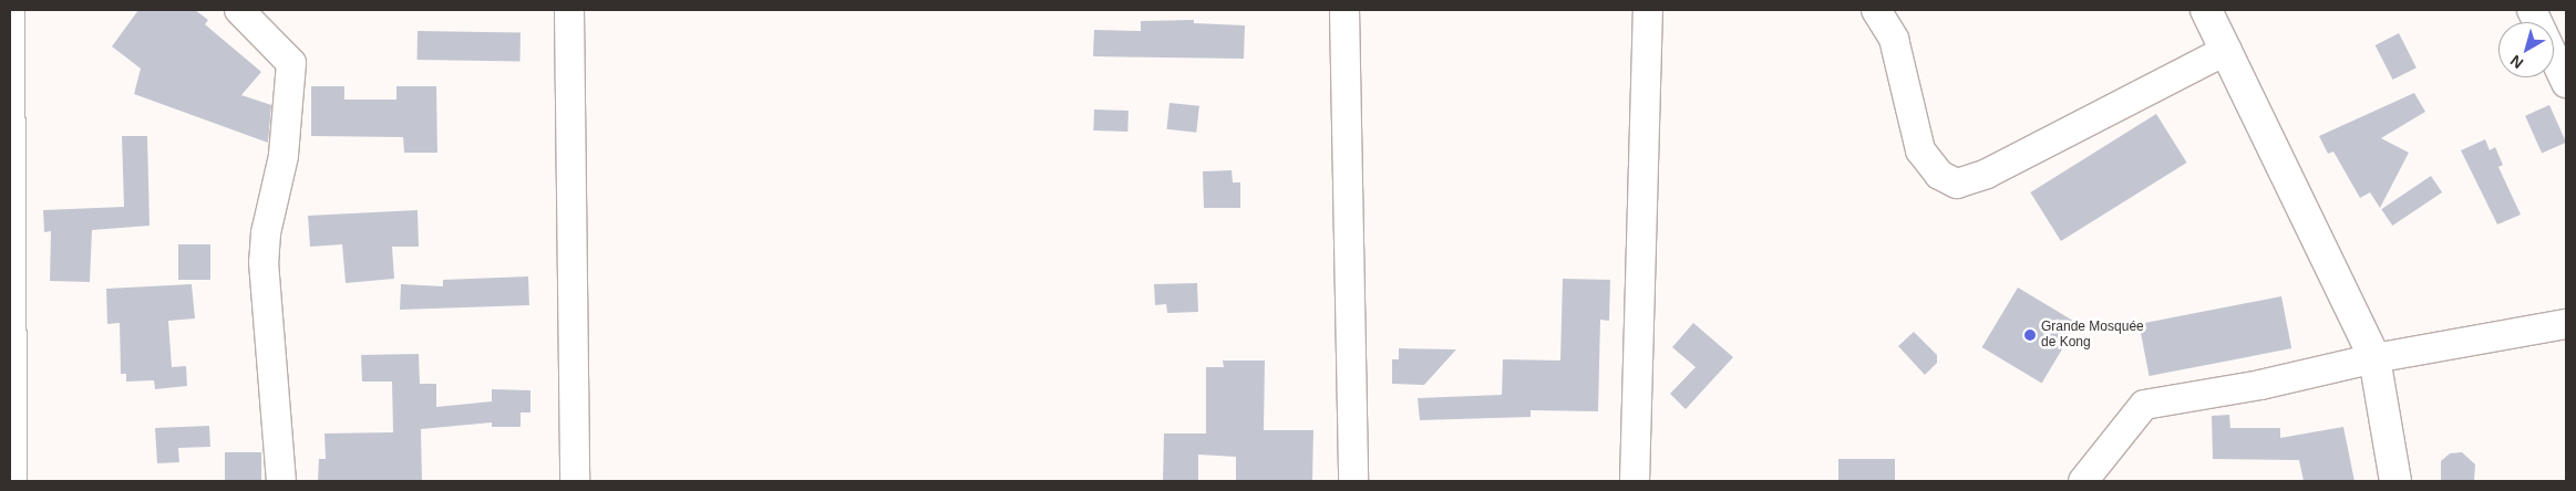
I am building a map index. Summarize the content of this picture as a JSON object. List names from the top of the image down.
{
  "places": ["Grande Mosquée de Kong"],
  "north": "bottom left"
}
